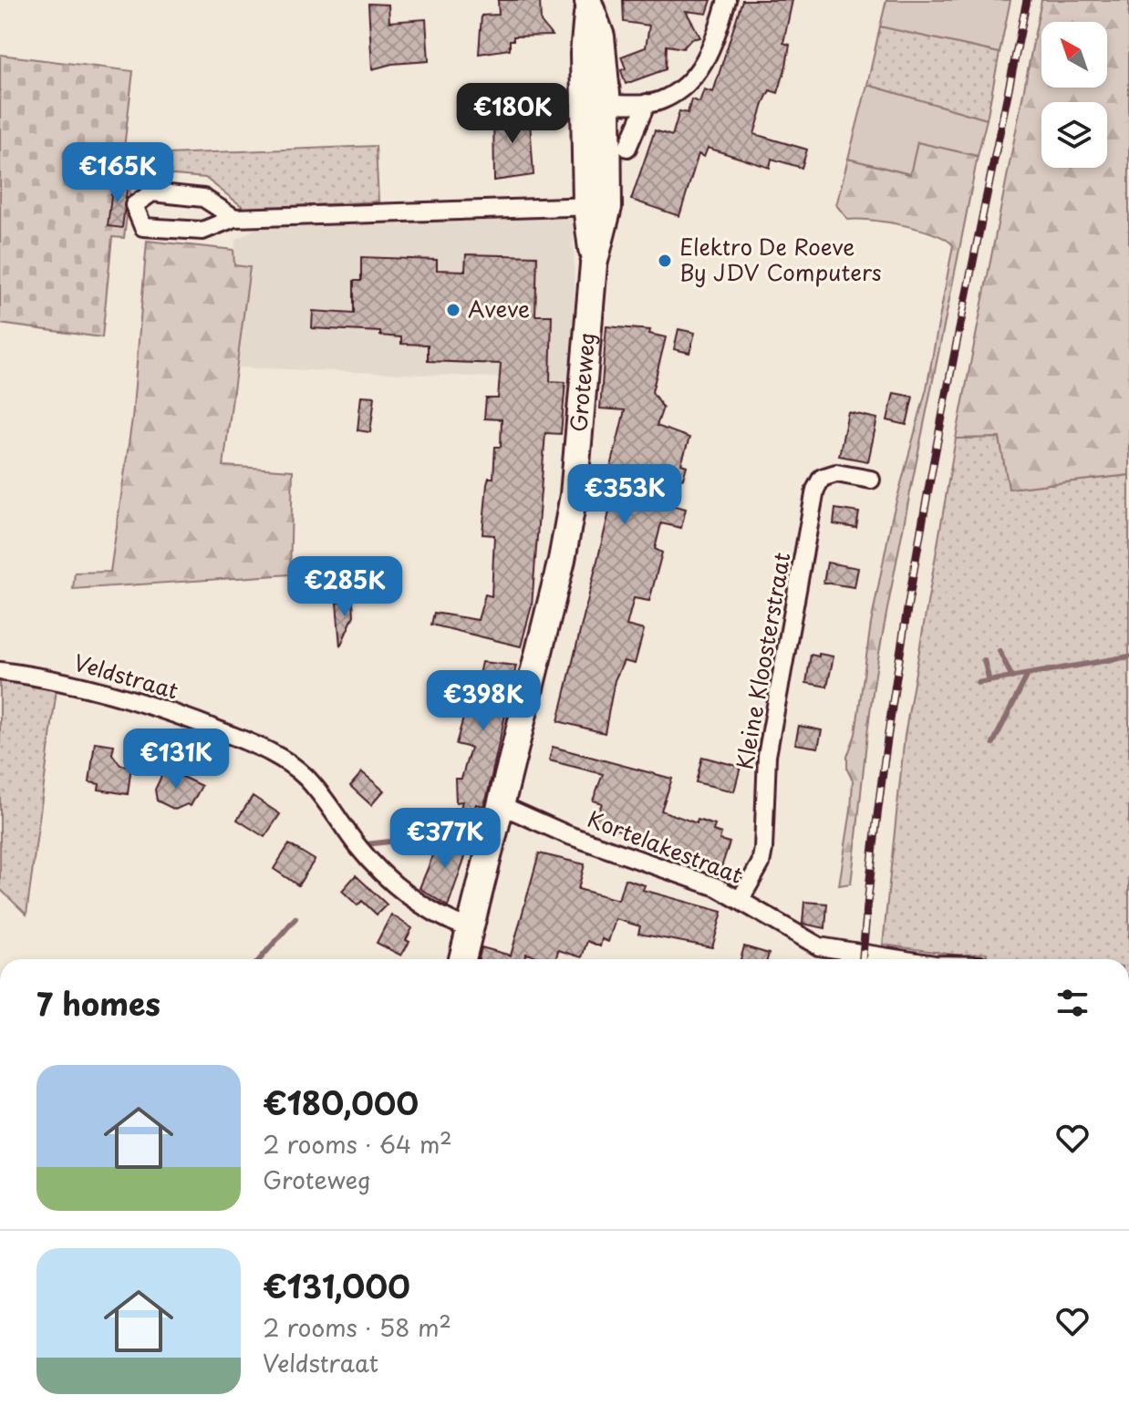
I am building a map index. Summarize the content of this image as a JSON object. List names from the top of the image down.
{
  "streets": {
    "main road": ["Groteweg"],
    "street": ["Kleine Kloosterstraat", "Veldstraat", "Kortelakestraat"]
  },
  "crossings": [
    ["Groteweg", "Veldstraat"],
    ["Groteweg", "Kortelakestraat"],
    ["Kleine Kloosterstraat", "Kortelakestraat"]
  ],
  "places": ["Elektro De Roeve By JDV Computers", "Aveve"],
  "north": "top left",
  "page": {
    "price": [
      "€180K",
      "€165K",
      "€353K",
      "€285K",
      "€398K",
      "€131K",
      "€377K"
    ],
    "heading": "7 homes",
    "list": [
      {
        "name": "€180,000",
        "note": "2 rooms · 64 m² · Groteweg"
      },
      {
        "name": "€131,000",
        "note": "2 rooms · 58 m² · Veldstraat"
      }
    ]
  }
}
